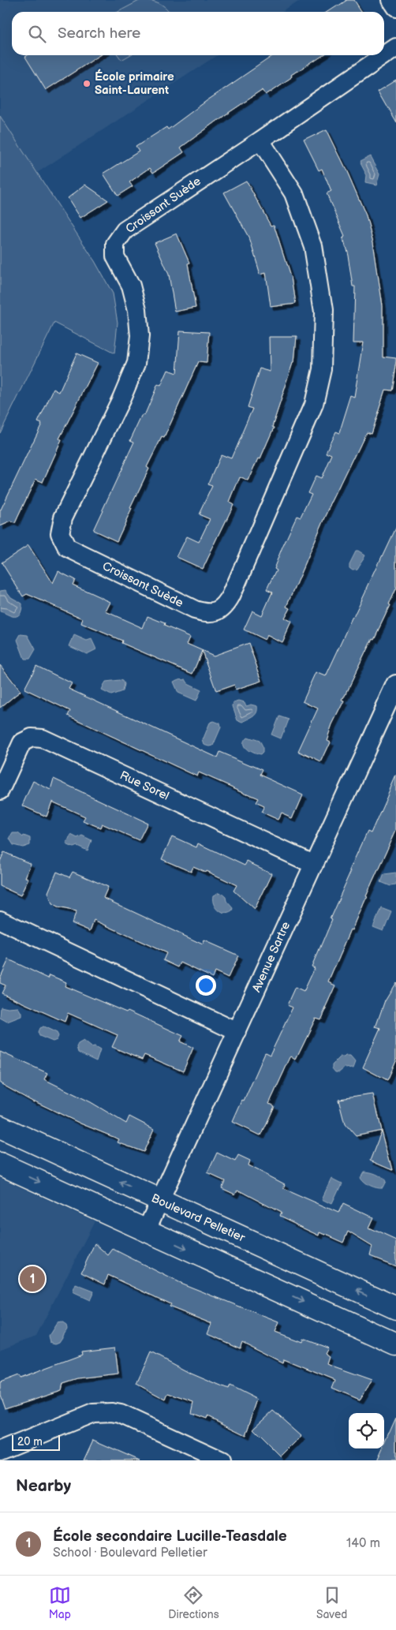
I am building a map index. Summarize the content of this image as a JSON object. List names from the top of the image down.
{
  "streets": {
    "street": [
      "Croissant Suède",
      "Rue Sorel",
      "Avenue Sartre",
      "Boulevard Pelletier"
    ]
  },
  "crossings": [
    ["Rue Sorel", "Avenue Sartre"],
    ["Avenue Sartre", "Boulevard Pelletier"]
  ],
  "places": ["École primaire Saint-Laurent"],
  "scale_bar": "20 m",
  "page": {
    "search": "Search here",
    "pins": "1",
    "scale": "20 m",
    "heading": "Nearby",
    "list": [
      {
        "mark": "1",
        "name": "École secondaire Lucille-Teasdale",
        "note": "School · Boulevard Pelletier",
        "value": "140 m"
      }
    ],
    "nav": ["Map", "Directions", "Saved"]
  }
}
